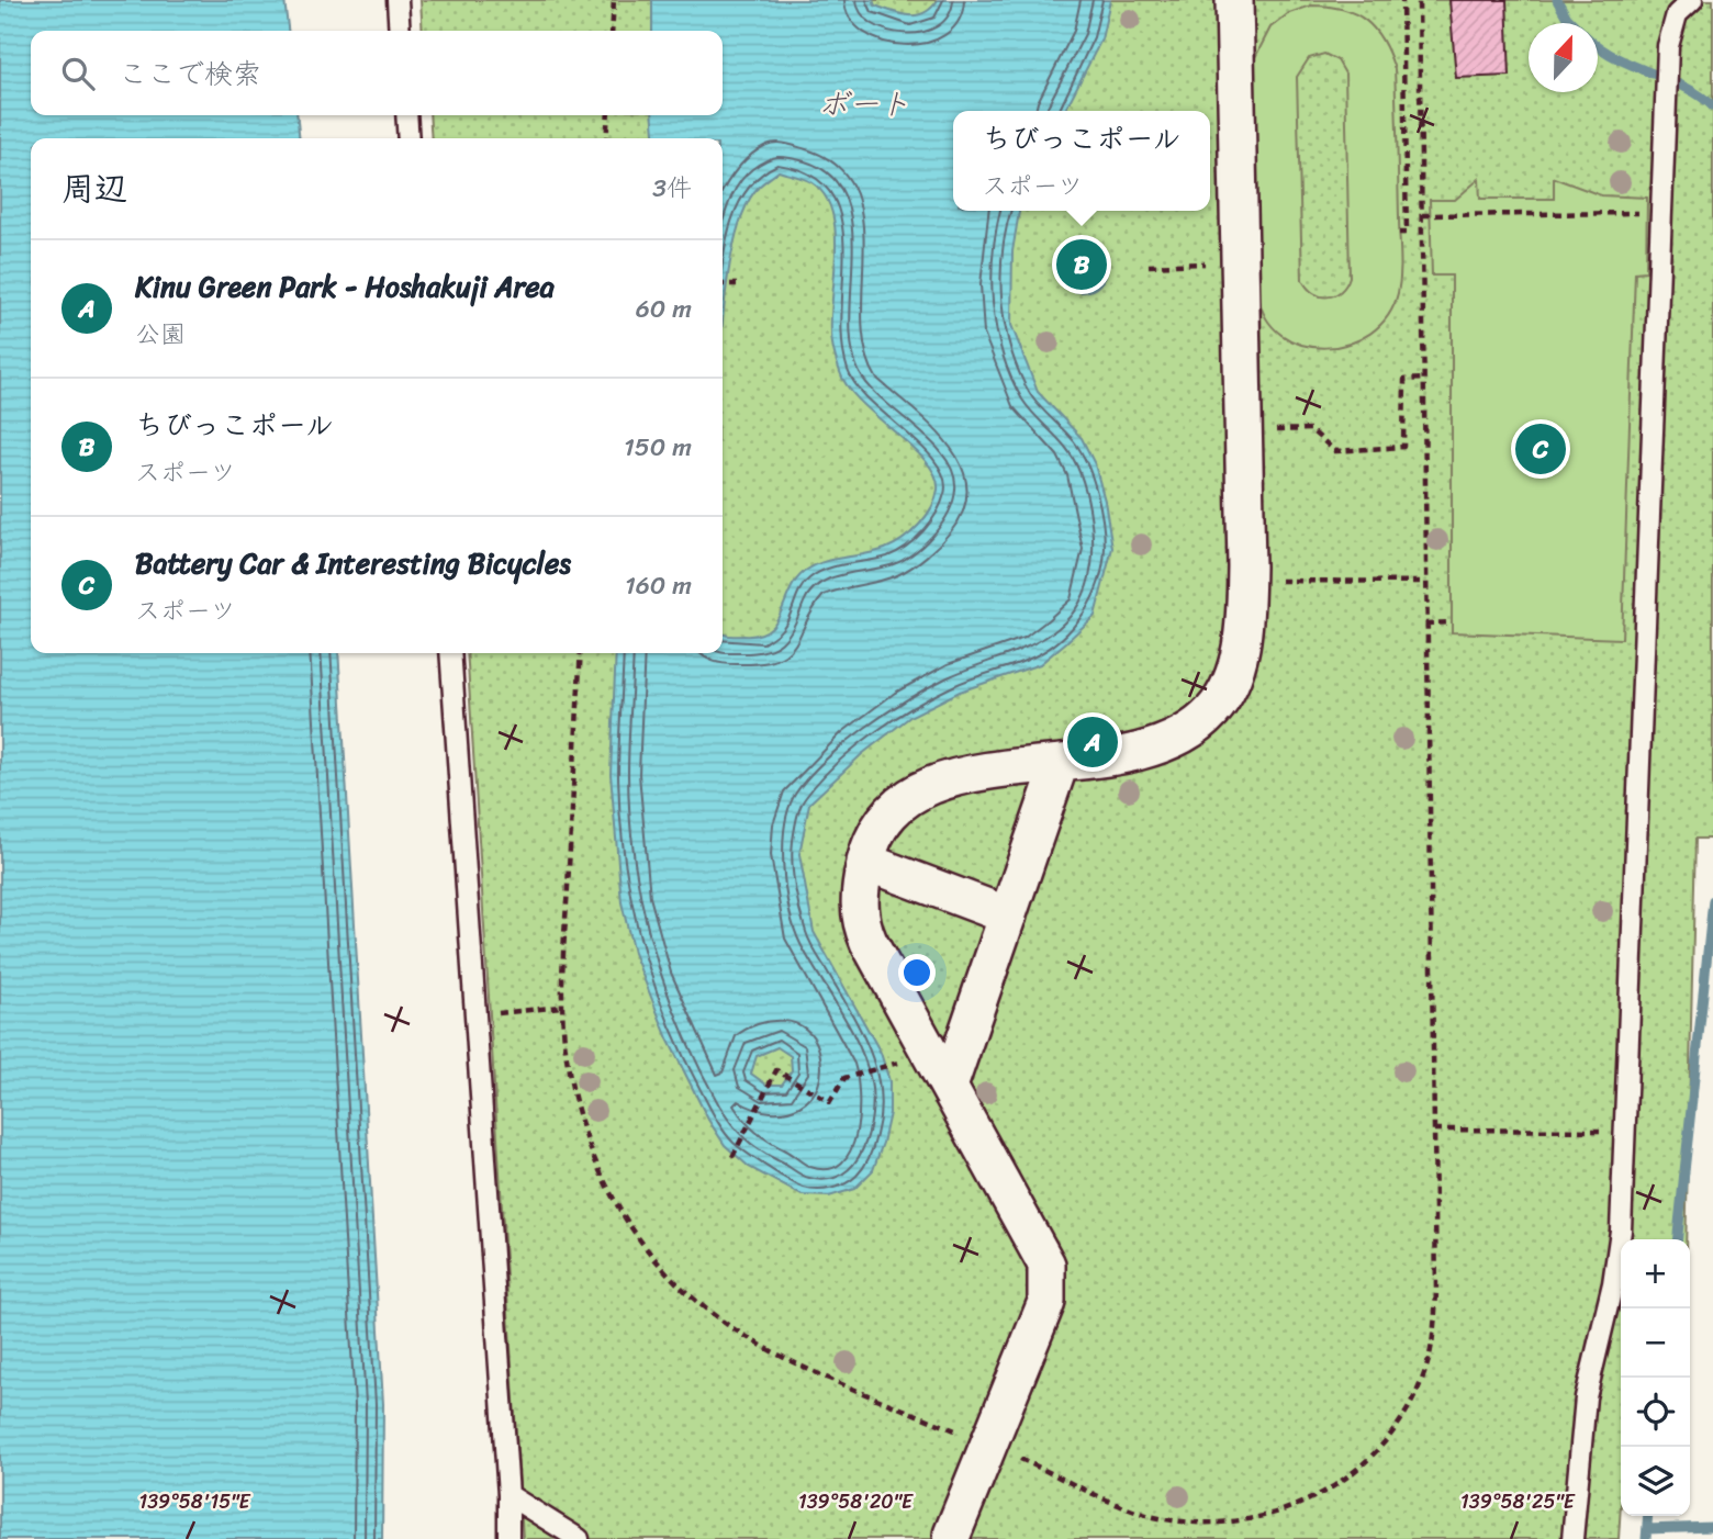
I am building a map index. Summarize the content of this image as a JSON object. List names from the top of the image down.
{
  "water": ["ボート"],
  "north": "top",
  "page": {
    "search": "ここで検索",
    "popup": ["ちびっこポール", "スポーツ"],
    "heading": ["周辺", "3件"],
    "pins": ["B", "C", "A"],
    "list": [
      {
        "mark": "A",
        "name": "Kinu Green Park - Hoshakuji Area",
        "note": "公園",
        "value": "60 m"
      },
      {
        "mark": "B",
        "name": "ちびっこポール",
        "note": "スポーツ",
        "value": "150 m"
      },
      {
        "mark": "C",
        "name": "Battery Car & Interesting Bicycles",
        "note": "スポーツ",
        "value": "160 m"
      }
    ],
    "map_buttons": ["+", "−"]
  },
  "coordinates": ["139°58'15\"E", "139°58'20\"E", "139°58'25\"E"]
}
